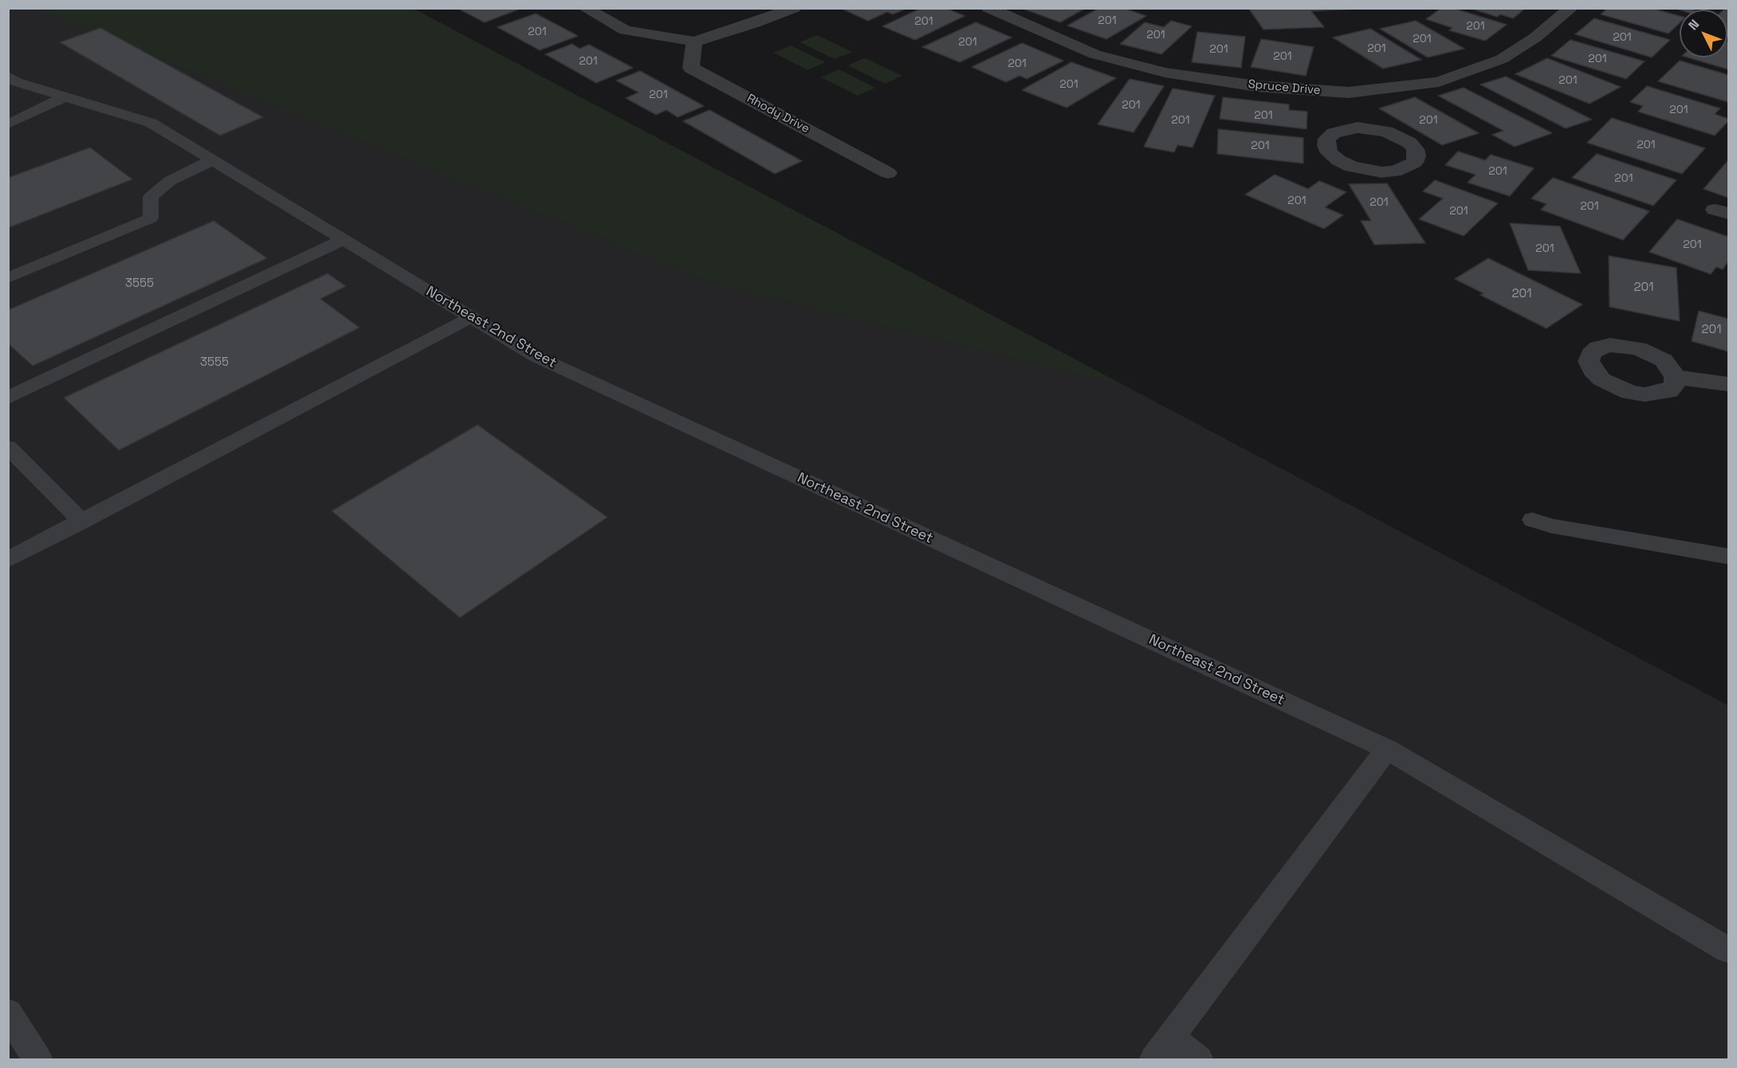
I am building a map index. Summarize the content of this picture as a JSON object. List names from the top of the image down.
{
  "streets": {
    "street": ["Spruce Drive", "Rhody Drive"],
    "lane": ["Northeast 2nd Street"]
  },
  "house_numbers": [
    "201",
    "201",
    "201",
    "201",
    "201",
    "201",
    "201",
    "201",
    "201",
    "201",
    "201",
    "201",
    "201",
    "201",
    "201",
    "201",
    "201",
    "201",
    "201",
    "201",
    "201",
    "201",
    "201",
    "201",
    "201",
    "201",
    "201",
    "201",
    "201",
    "201",
    "201",
    "201",
    "3555",
    "201",
    "201",
    "201",
    "3555"
  ],
  "north": "top left"
}
